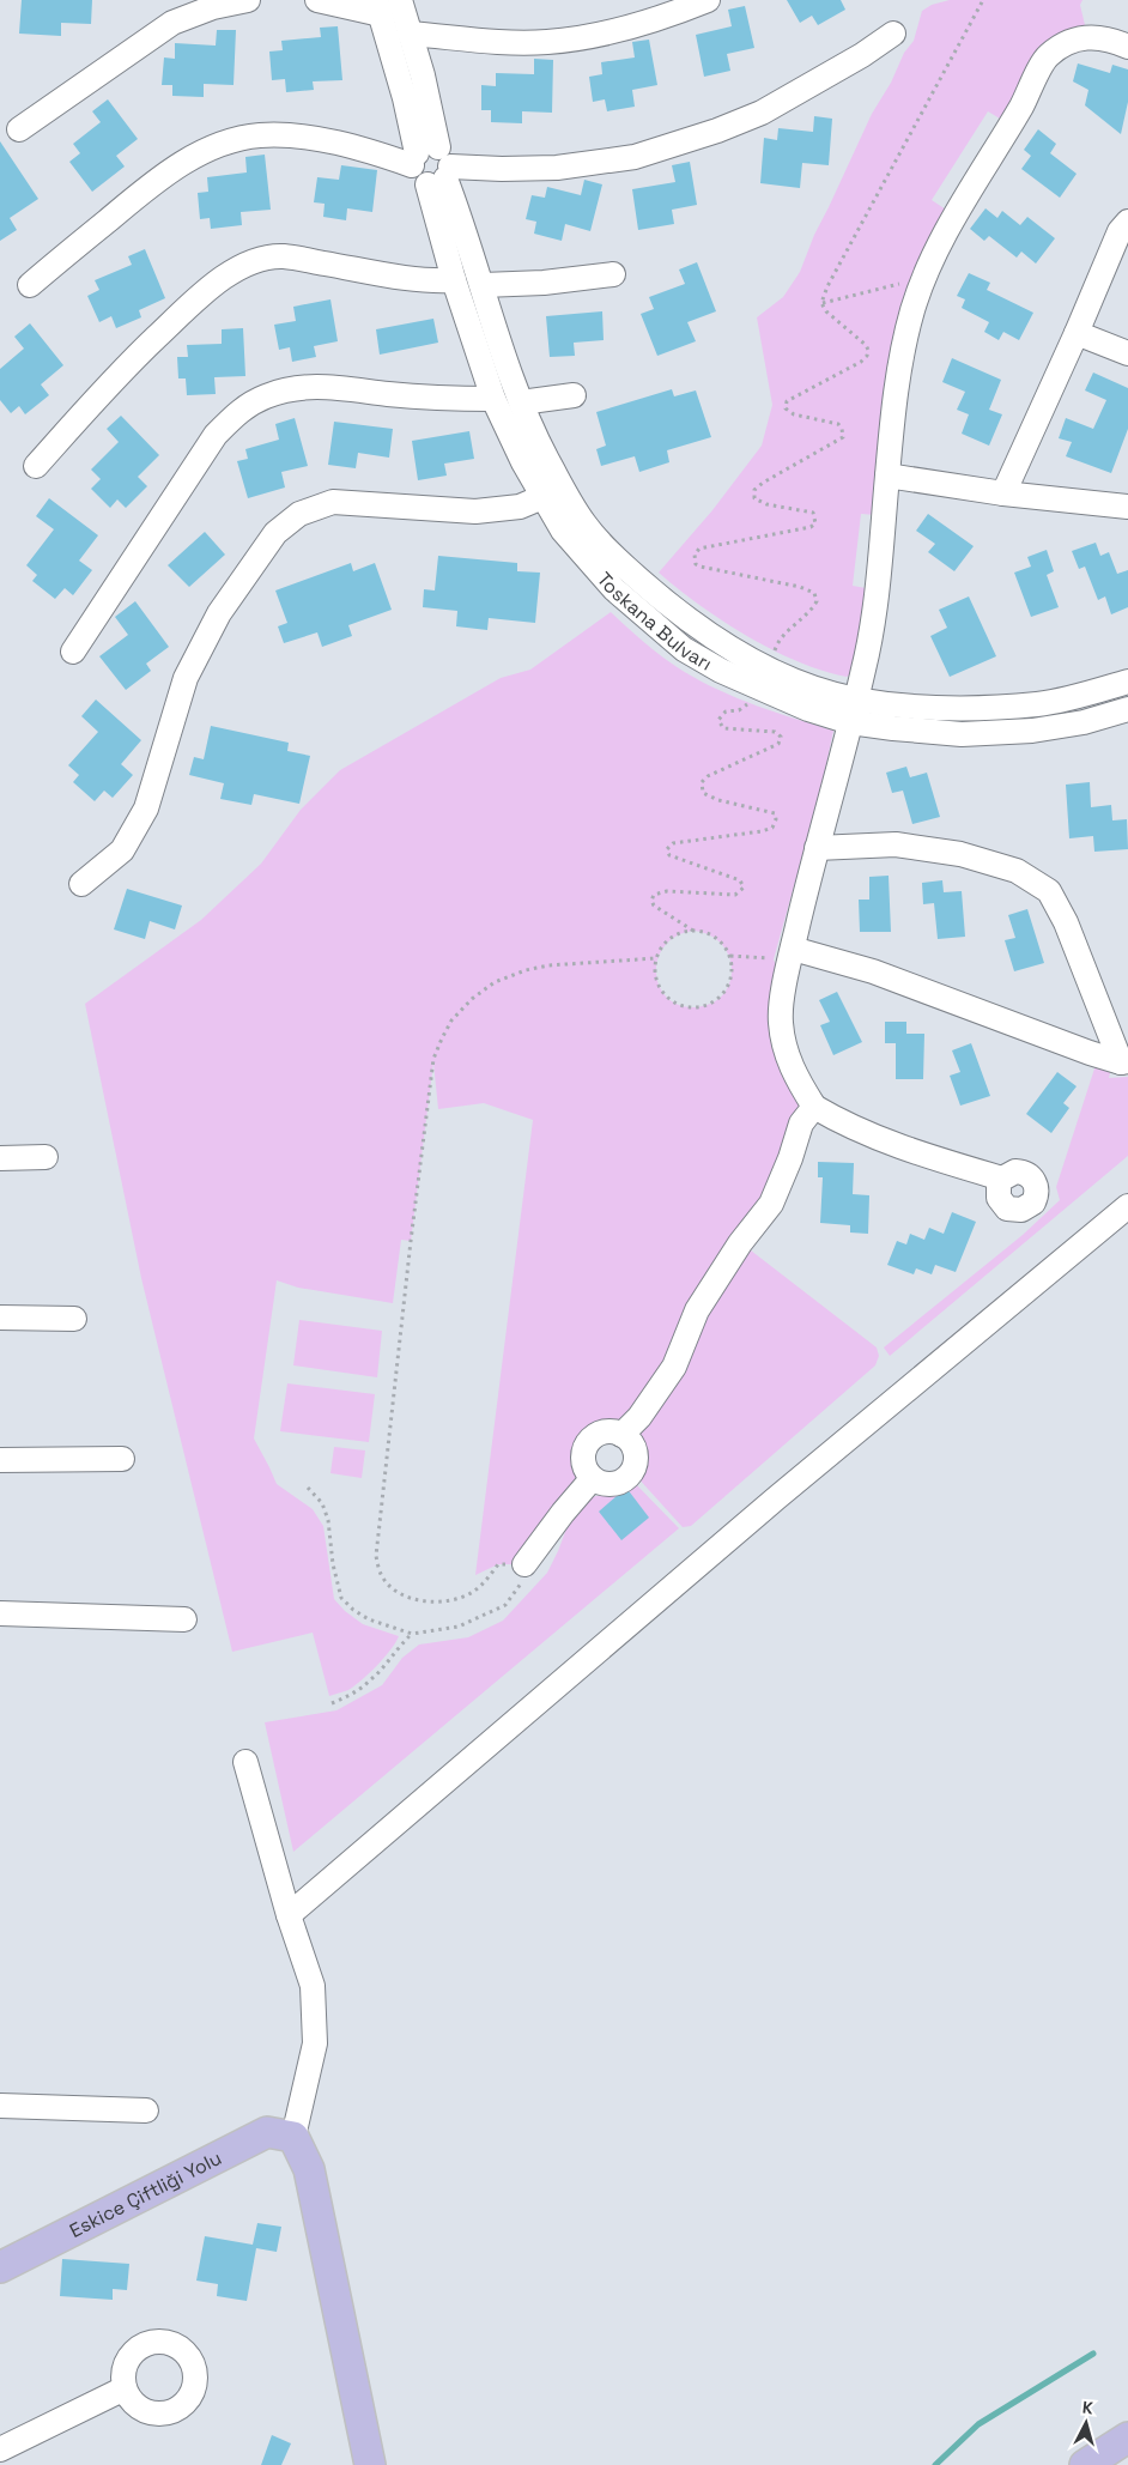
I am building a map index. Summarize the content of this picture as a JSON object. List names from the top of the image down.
{
  "streets": {
    "main road": ["Eskice Çiftliği Yolu"],
    "street": ["Toskana Bulvarı"]
  },
  "north": "top"
}
